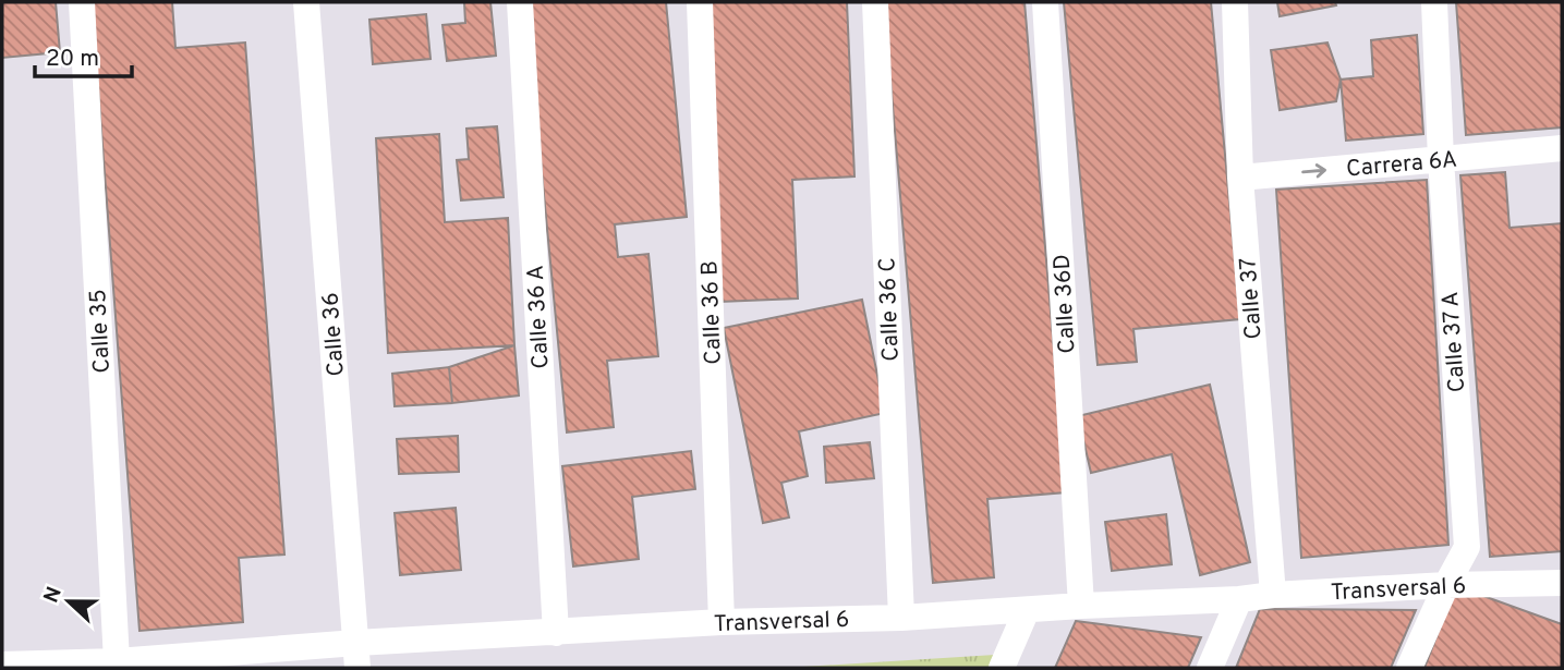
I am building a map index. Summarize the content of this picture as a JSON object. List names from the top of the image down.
{
  "streets": {
    "street": [
      "Carrera 6A",
      "Calle 37",
      "Calle 36D",
      "Calle 36 C",
      "Calle 36 B",
      "Calle 36 A",
      "Calle 35",
      "Calle 36",
      "Calle 37 A",
      "Transversal 6"
    ]
  },
  "crossings": [
    ["Carrera 6A", "Calle 37"],
    ["Carrera 6A", "Calle 37 A"],
    ["Calle 37", "Transversal 6"],
    ["Calle 36D", "Transversal 6"],
    ["Calle 36 C", "Transversal 6"],
    ["Calle 36 B", "Transversal 6"],
    ["Calle 36 A", "Transversal 6"],
    ["Calle 35", "Transversal 6"],
    ["Calle 36", "Transversal 6"],
    ["Calle 37 A", "Transversal 6"]
  ],
  "one_way": ["Carrera 6A"],
  "scale_bar": "20 m",
  "north": "left"
}
